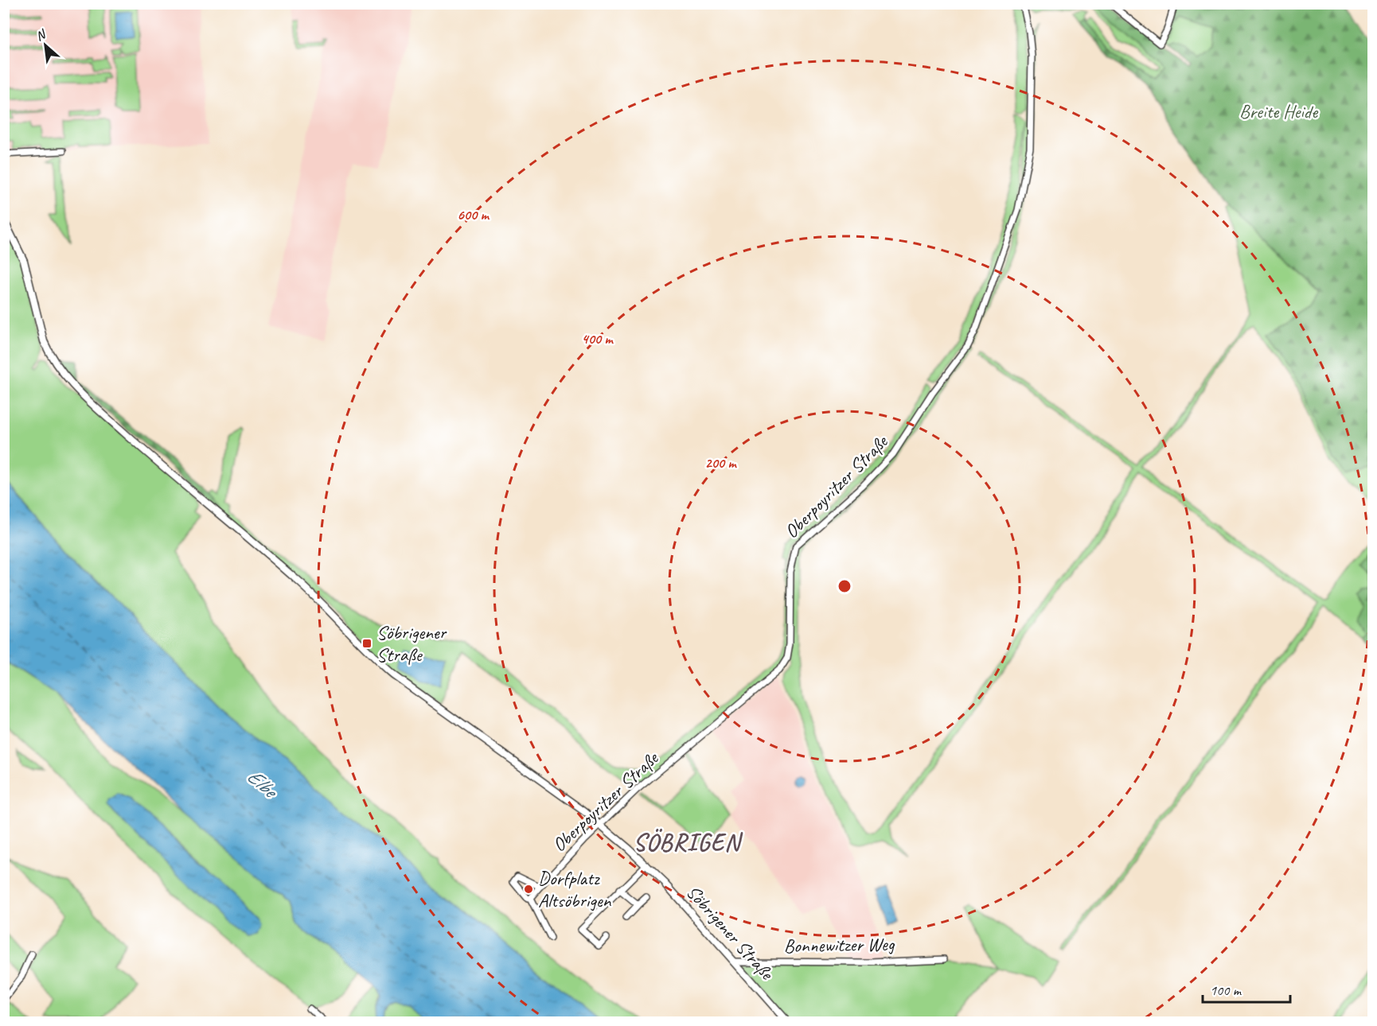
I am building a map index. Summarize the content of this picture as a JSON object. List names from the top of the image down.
{
  "streets": {
    "street": ["Oberpoyritzer Straße", "Söbrigener Straße", "Bonnewitzer Weg"]
  },
  "crossings": [
    ["Oberpoyritzer Straße", "Söbrigener Straße"],
    ["Söbrigener Straße", "Bonnewitzer Weg"]
  ],
  "districts": ["SÖBRIGEN"],
  "water": ["Elbe"],
  "parks": ["Breite Heide"],
  "places": {
    "transit": ["Söbrigener Straße"],
    "other": ["Dorfplatz Altsöbrigen"]
  },
  "scale_bar": "100 m",
  "north": "top left",
  "rings": ["600 m", "400 m", "200 m"]
}
